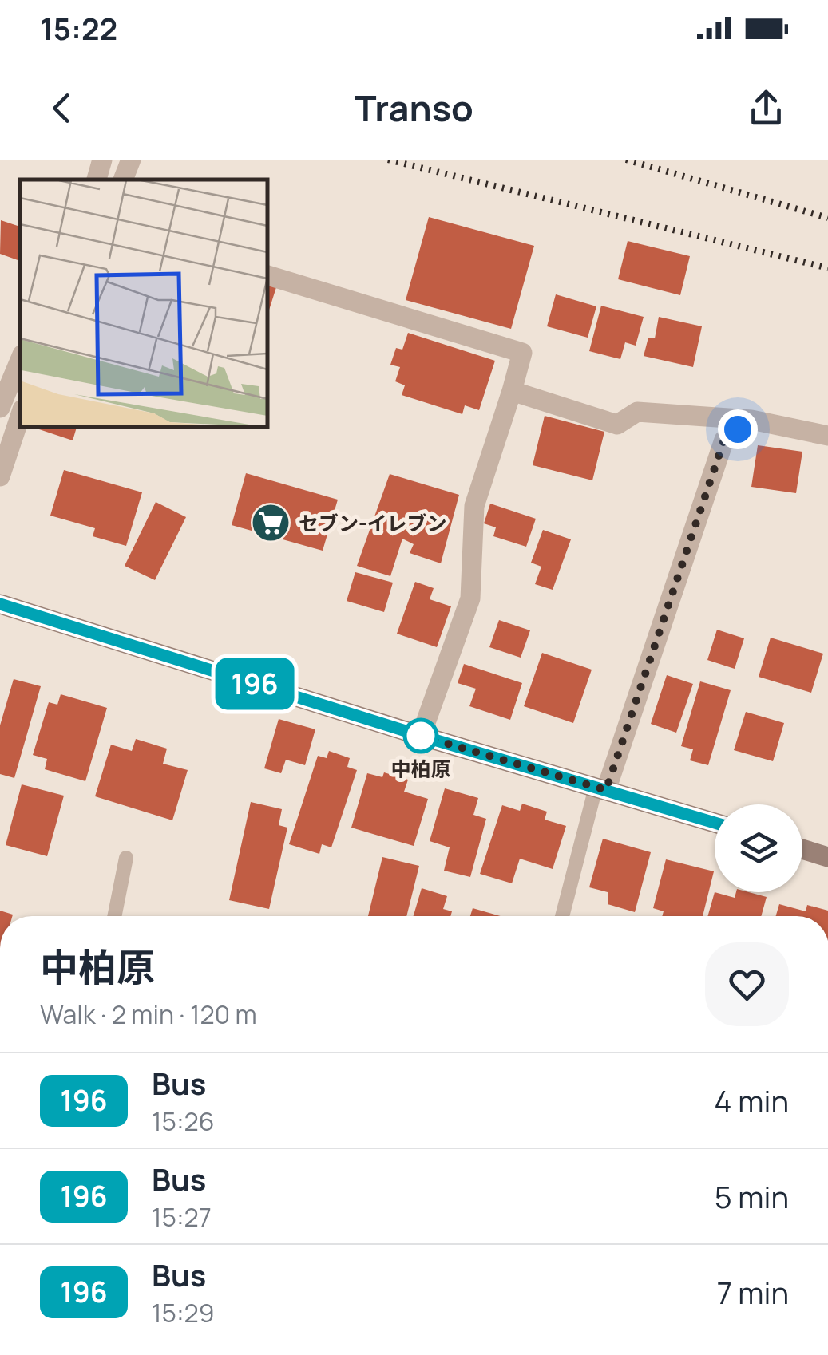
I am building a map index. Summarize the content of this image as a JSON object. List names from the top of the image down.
{
  "places": {
    "supermarket": ["セブン-イレブン"],
    "other": ["中柏原"]
  },
  "lines": ["bus line 196"],
  "page": {
    "status": "15:22",
    "header": "Transo",
    "on_map": "196",
    "heading": ["中柏原", "Walk · 2 min · 120 m"],
    "list": [
      {
        "mark": "196",
        "name": "Bus",
        "note": "15:26",
        "value": "4 min"
      },
      {
        "mark": "196",
        "name": "Bus",
        "note": "15:27",
        "value": "5 min"
      },
      {
        "mark": "196",
        "name": "Bus",
        "note": "15:29",
        "value": "7 min"
      }
    ]
  }
}
